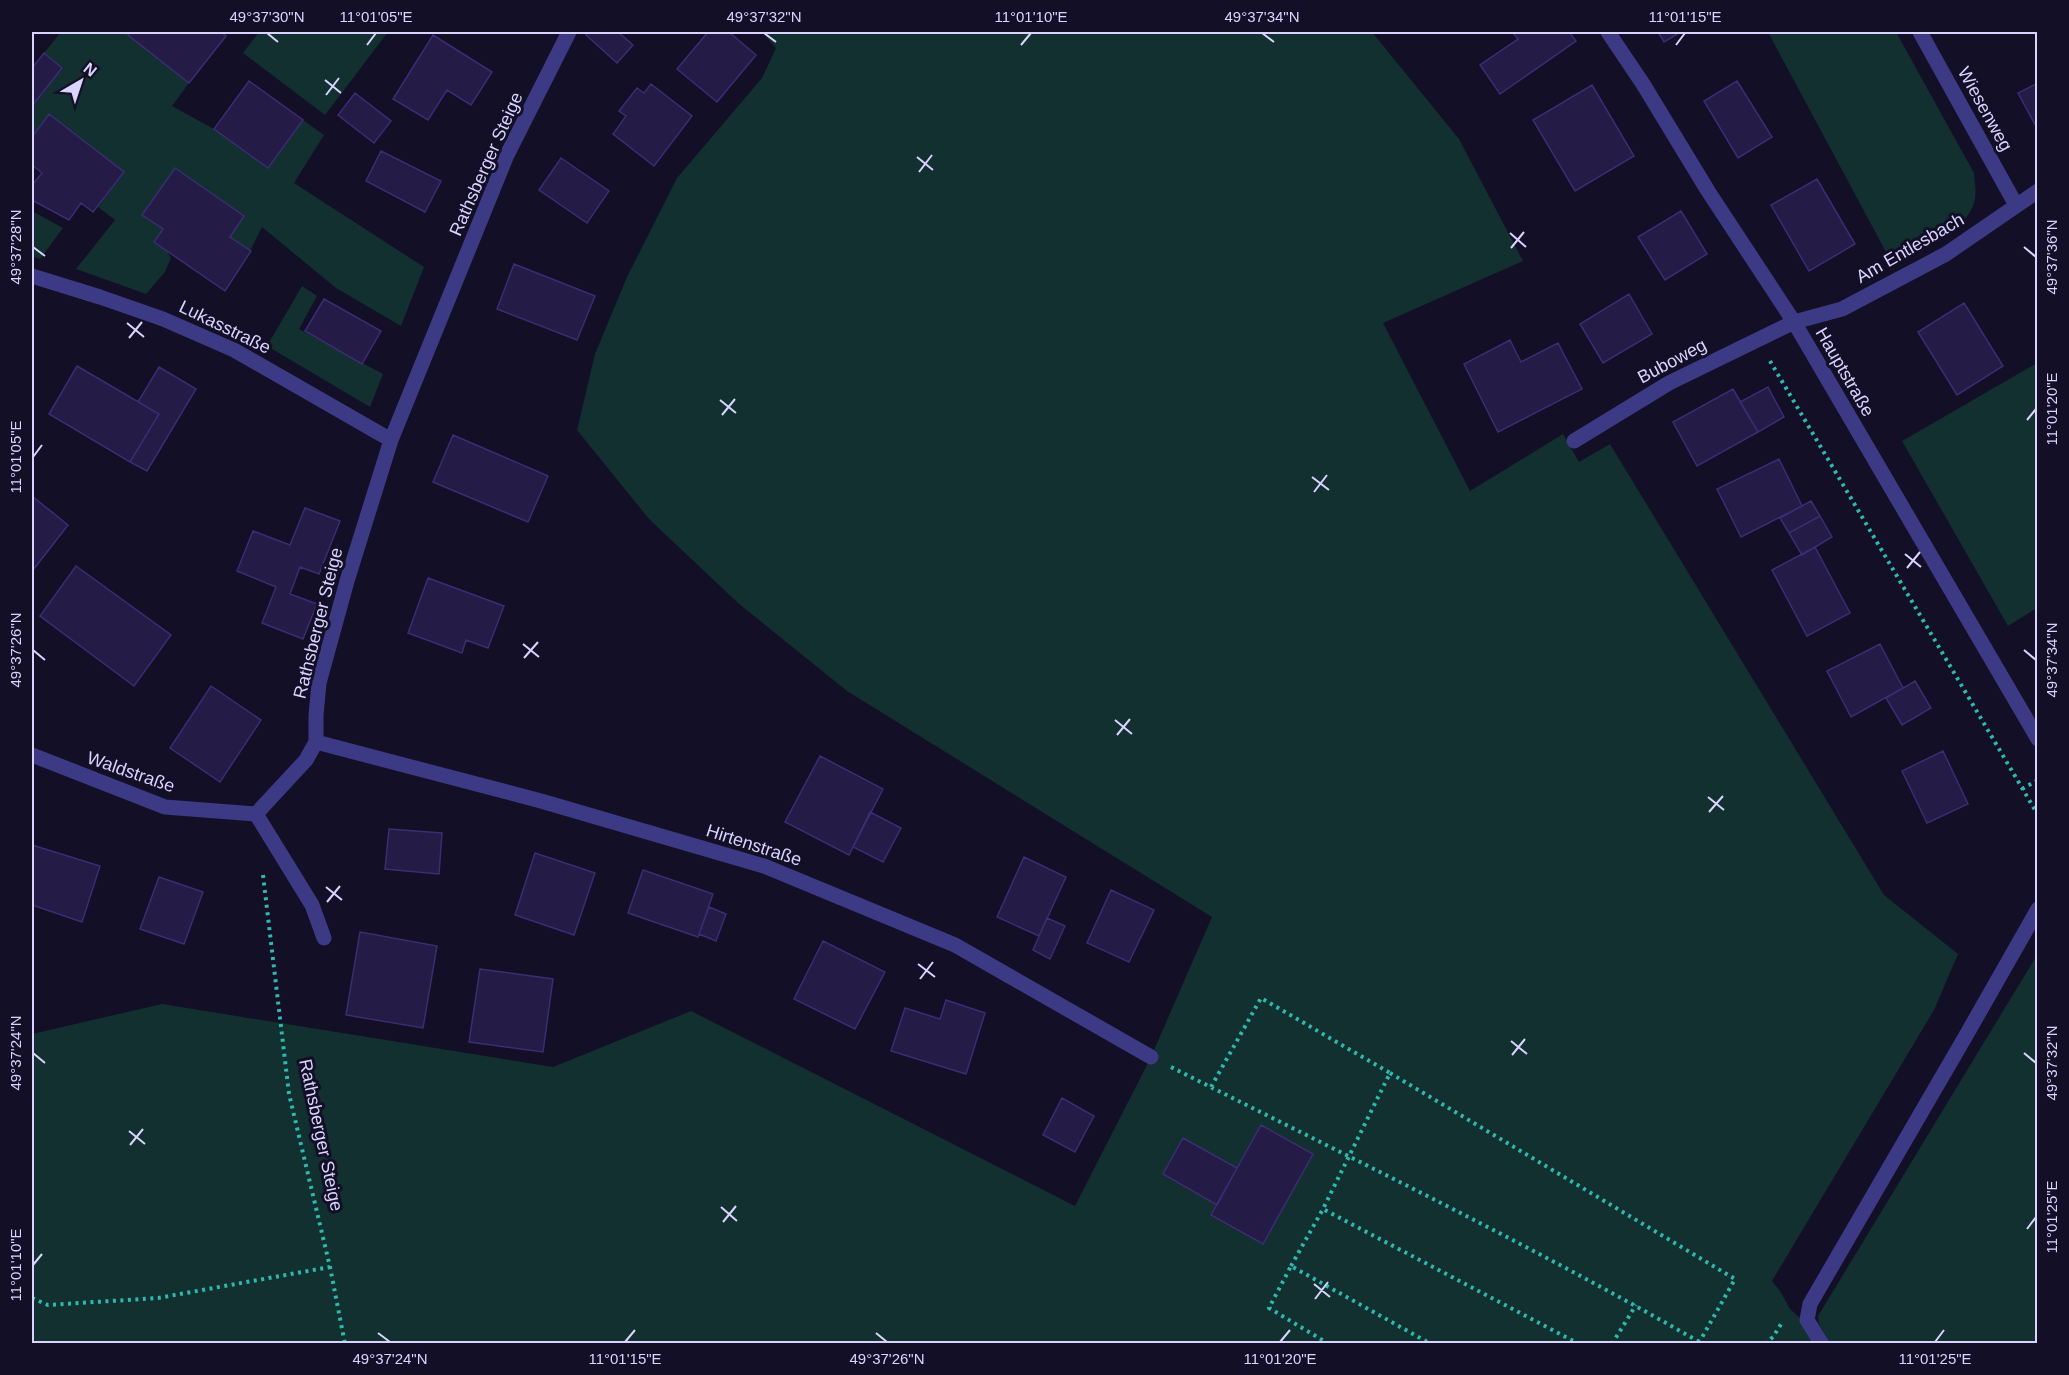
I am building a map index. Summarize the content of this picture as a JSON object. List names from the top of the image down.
{
  "streets": {
    "street": [
      "Wiesenweg",
      "Rathsberger Steige",
      "Am Entlesbach",
      "Lukasstraße",
      "Buboweg",
      "Hauptstraße",
      "Waldstraße",
      "Hirtenstraße"
    ]
  },
  "crossings": [
    ["Wiesenweg", "Am Entlesbach"],
    ["Rathsberger Steige", "Lukasstraße"],
    ["Rathsberger Steige", "Hirtenstraße"],
    ["Am Entlesbach", "Buboweg"],
    ["Am Entlesbach", "Hauptstraße"],
    ["Buboweg", "Hauptstraße"]
  ],
  "north": "top right",
  "coordinates": [
    "49°37'30\"N",
    "11°01'05\"E",
    "49°37'32\"N",
    "11°01'10\"E",
    "49°37'34\"N",
    "11°01'15\"E",
    "49°37'28\"N",
    "49°37'36\"N",
    "11°01'20\"E",
    "49°37'26\"N",
    "49°37'24\"N",
    "11°01'25\"E"
  ]
}
